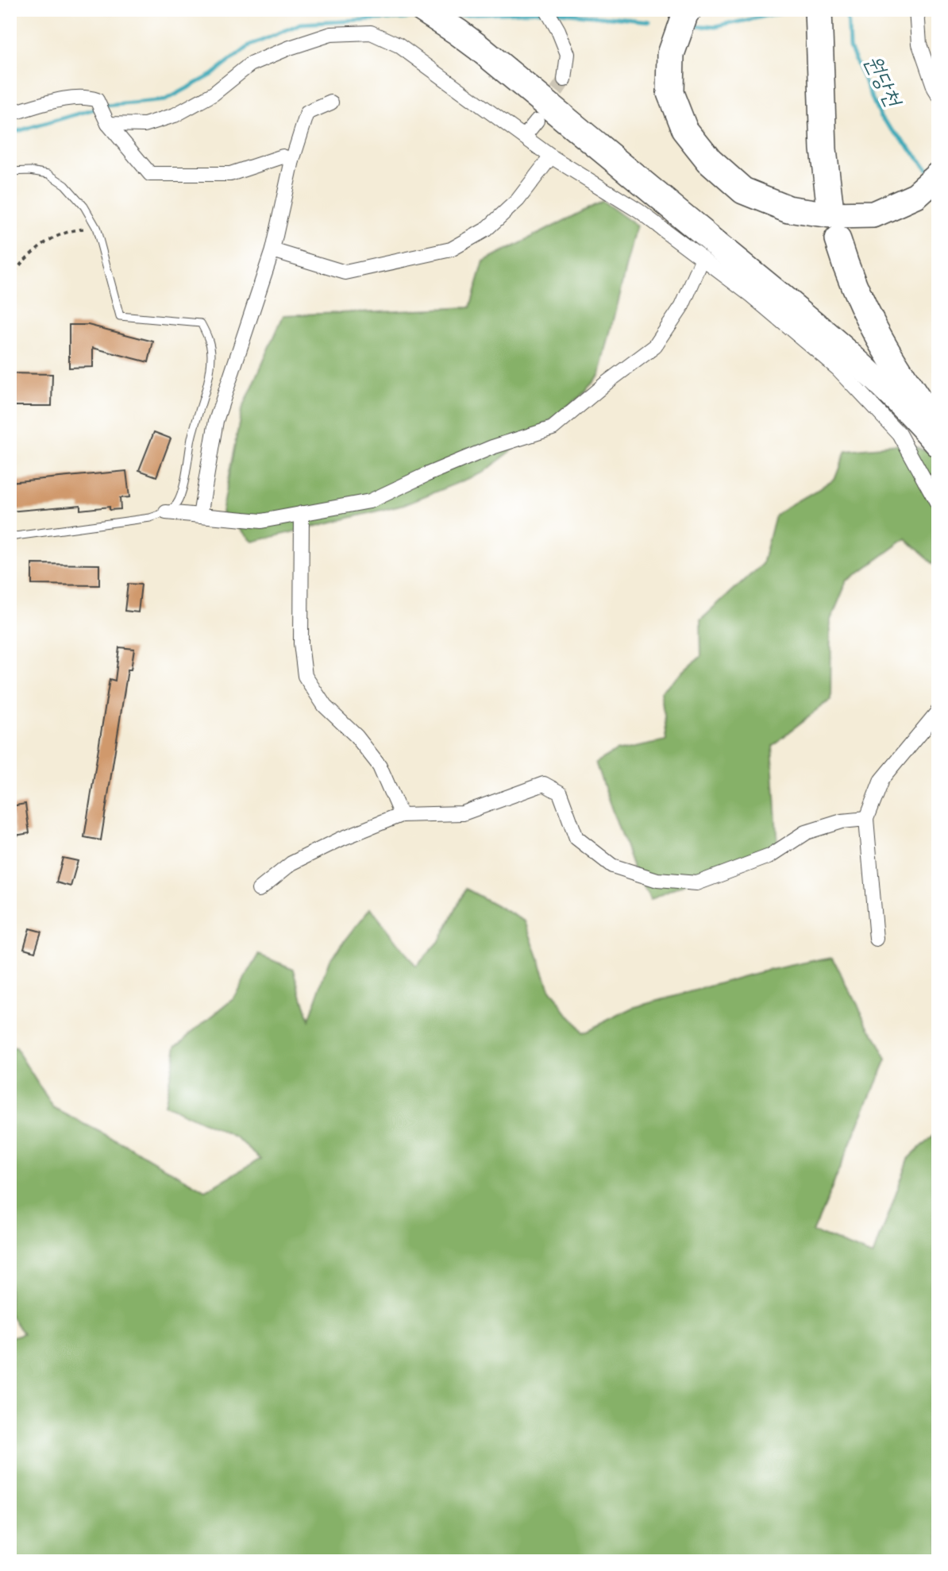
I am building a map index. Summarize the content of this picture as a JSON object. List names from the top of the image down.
{
  "water": ["원당천"]
}
